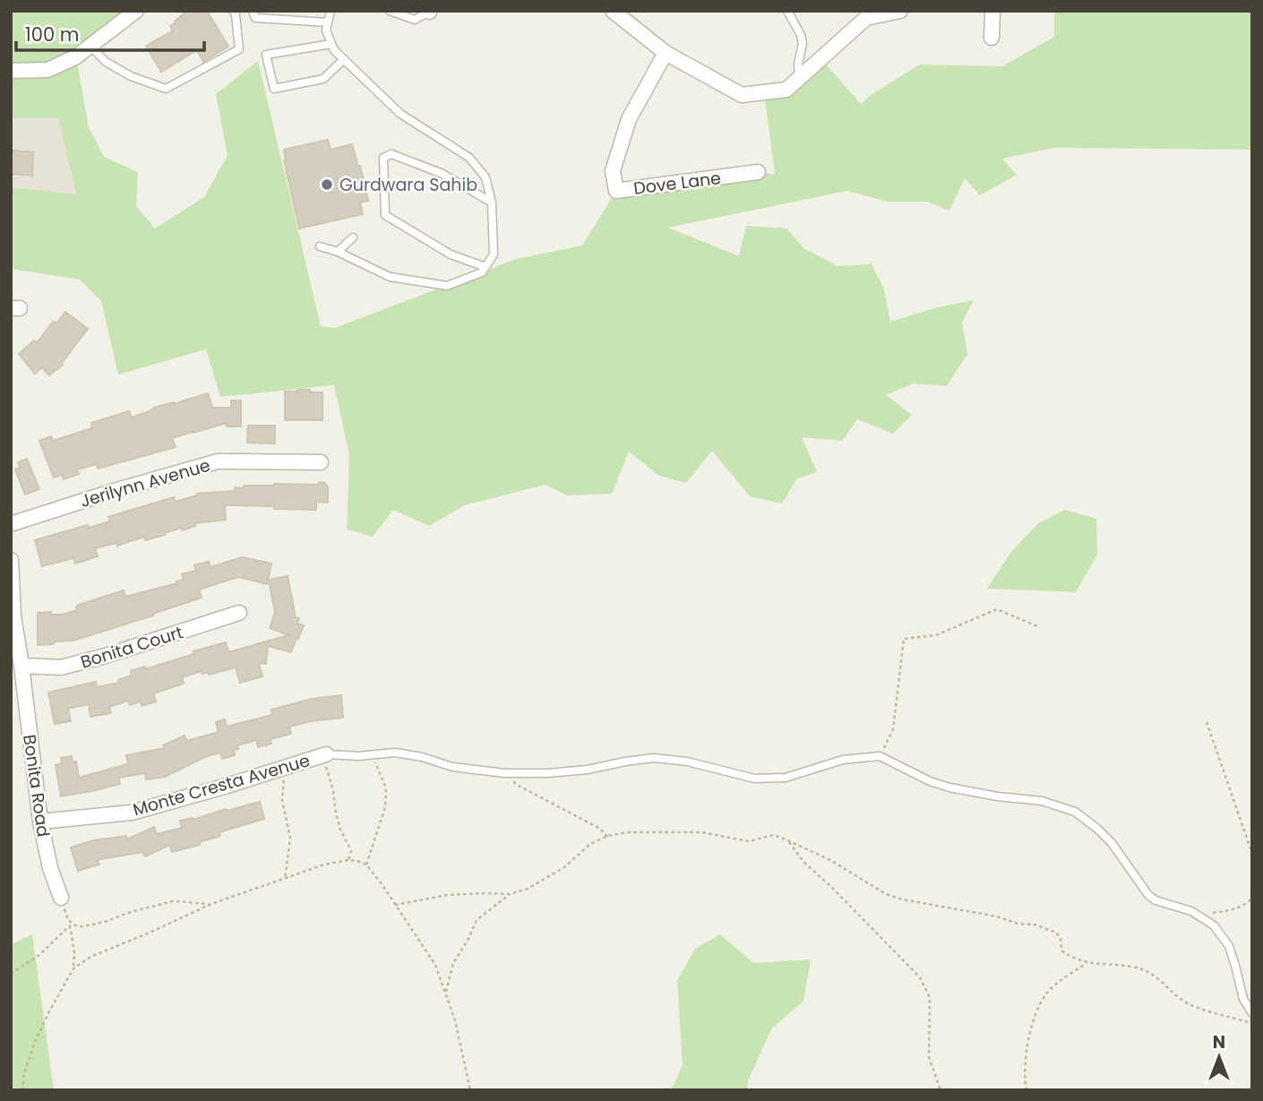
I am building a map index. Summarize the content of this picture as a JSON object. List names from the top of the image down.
{
  "streets": {
    "street": [
      "Dove Lane",
      "Jerilynn Avenue",
      "Bonita Court",
      "Monte Cresta Avenue",
      "Bonita Road"
    ]
  },
  "crossings": [
    ["Bonita Court", "Bonita Road"],
    ["Monte Cresta Avenue", "Bonita Road"]
  ],
  "places": ["Gurdwara Sahib"],
  "scale_bar": "100 m",
  "north": "top"
}
